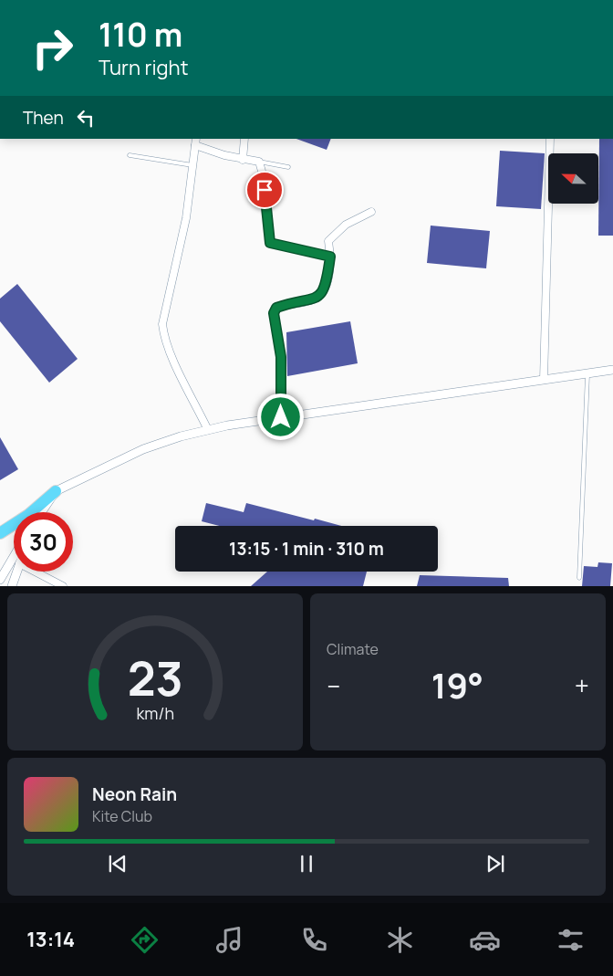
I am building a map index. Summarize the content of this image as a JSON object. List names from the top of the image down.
{
  "north": "left",
  "page": {
    "turn": ["110 m", "Turn right"],
    "then": "Then",
    "limit": "30",
    "trip": "13:15 · 1 min · 310 m",
    "tile": "Climate",
    "heat": ["−", "19°", "+"],
    "song": ["Neon Rain", "Kite Club"],
    "tabs": "13:14",
    "gauge": ["23", "km/h"]
  }
}
